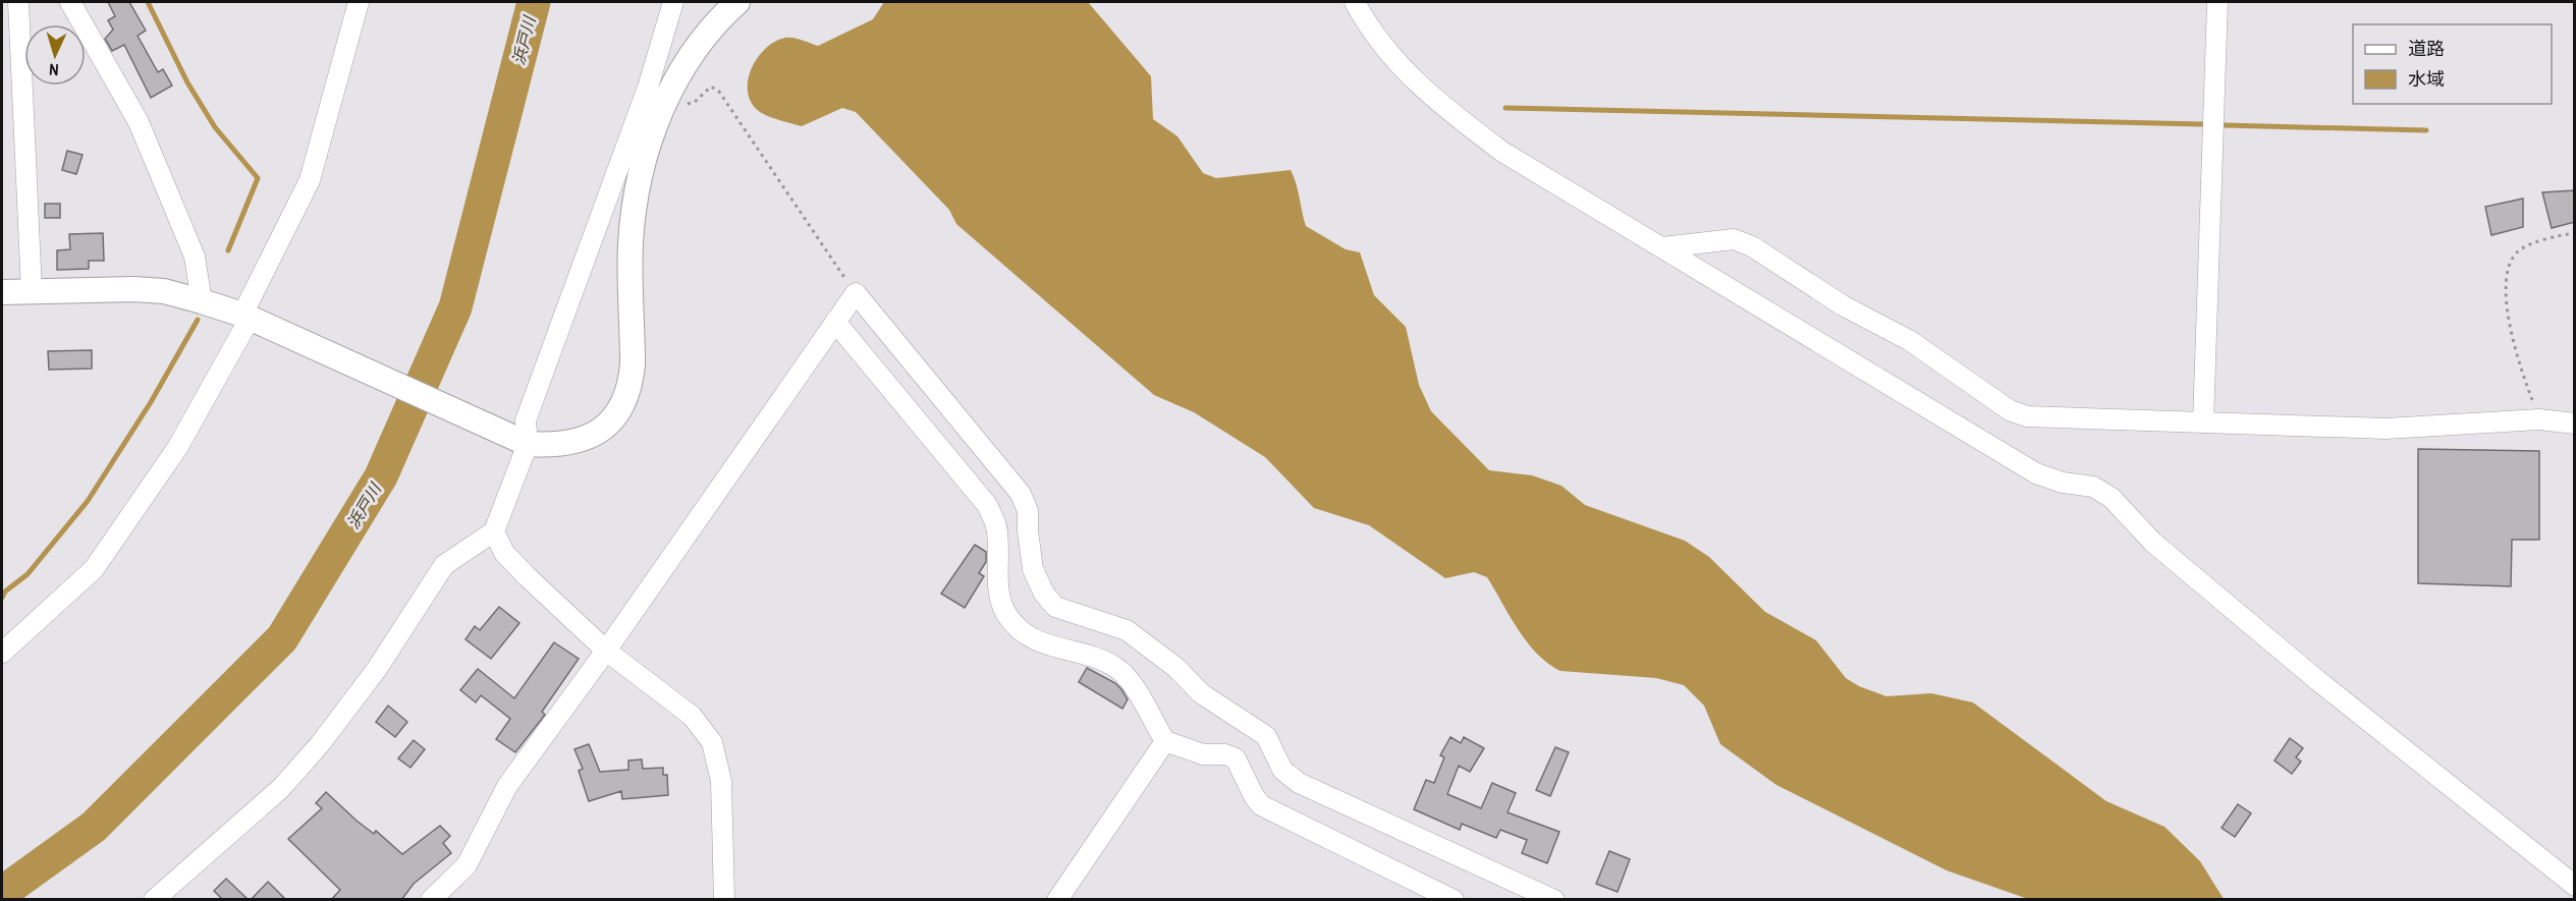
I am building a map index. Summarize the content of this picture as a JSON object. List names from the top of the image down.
{
  "water": ["浜戸川"],
  "legend": ["道路", "水域"],
  "north": "bottom"
}
